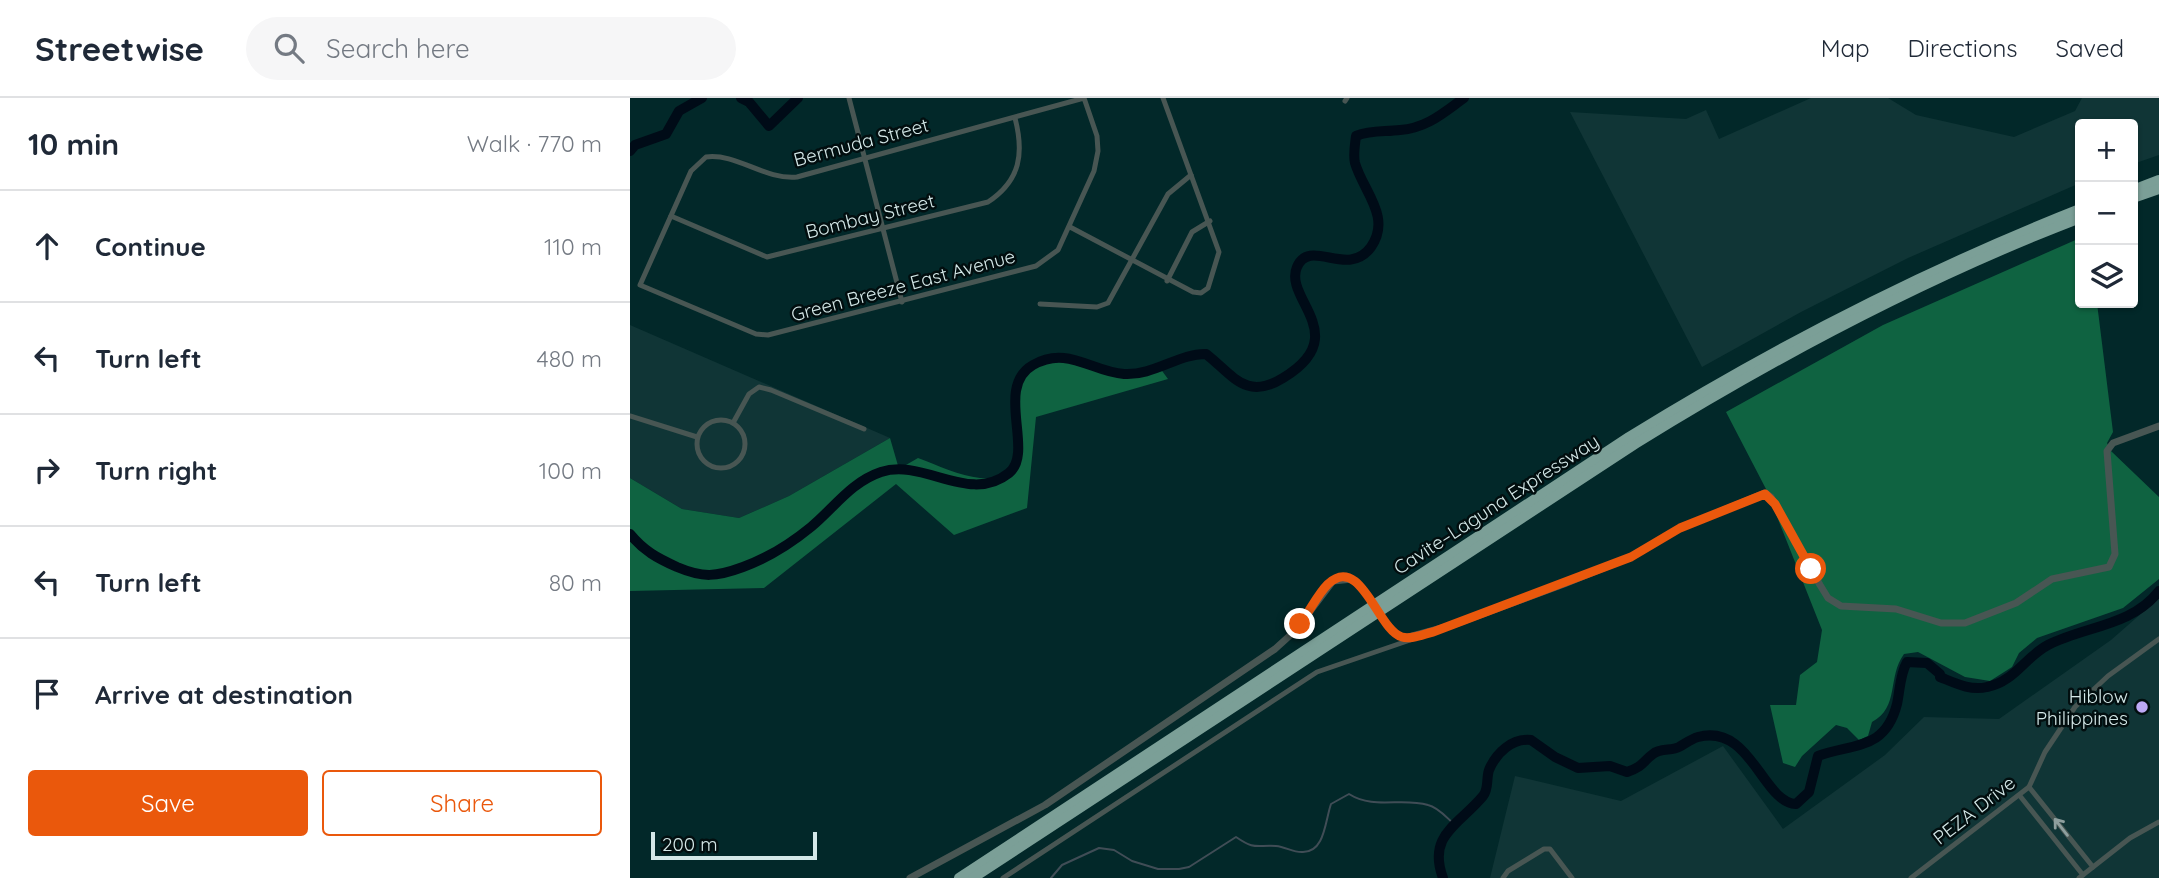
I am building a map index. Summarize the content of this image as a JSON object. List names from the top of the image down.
{
  "streets": {
    "highway": ["Cavite–Laguna Expressway"],
    "street": [
      "Bermuda Street",
      "Bombay Street",
      "Green Breeze East Avenue",
      "PEZA Drive"
    ]
  },
  "crossings": [
    ["Bermuda Street", "Bombay Street"],
    ["Bermuda Street", "Green Breeze East Avenue"]
  ],
  "places": ["Hiblow Philippines"],
  "scale_bar": "200 m",
  "page": {
    "header": "Streetwise",
    "search": "Search here",
    "nav": ["Map", "Directions", "Saved"],
    "heading": ["10 min", "Walk · 770 m"],
    "map_buttons": ["+", "−"],
    "list": [
      ["Continue", "110 m"],
      ["Turn left", "480 m"],
      ["Turn right", "100 m"],
      ["Turn left", "80 m"],
      "Arrive at destination"
    ],
    "buttons": ["Save", "Share"],
    "scale": "200 m"
  }
}
